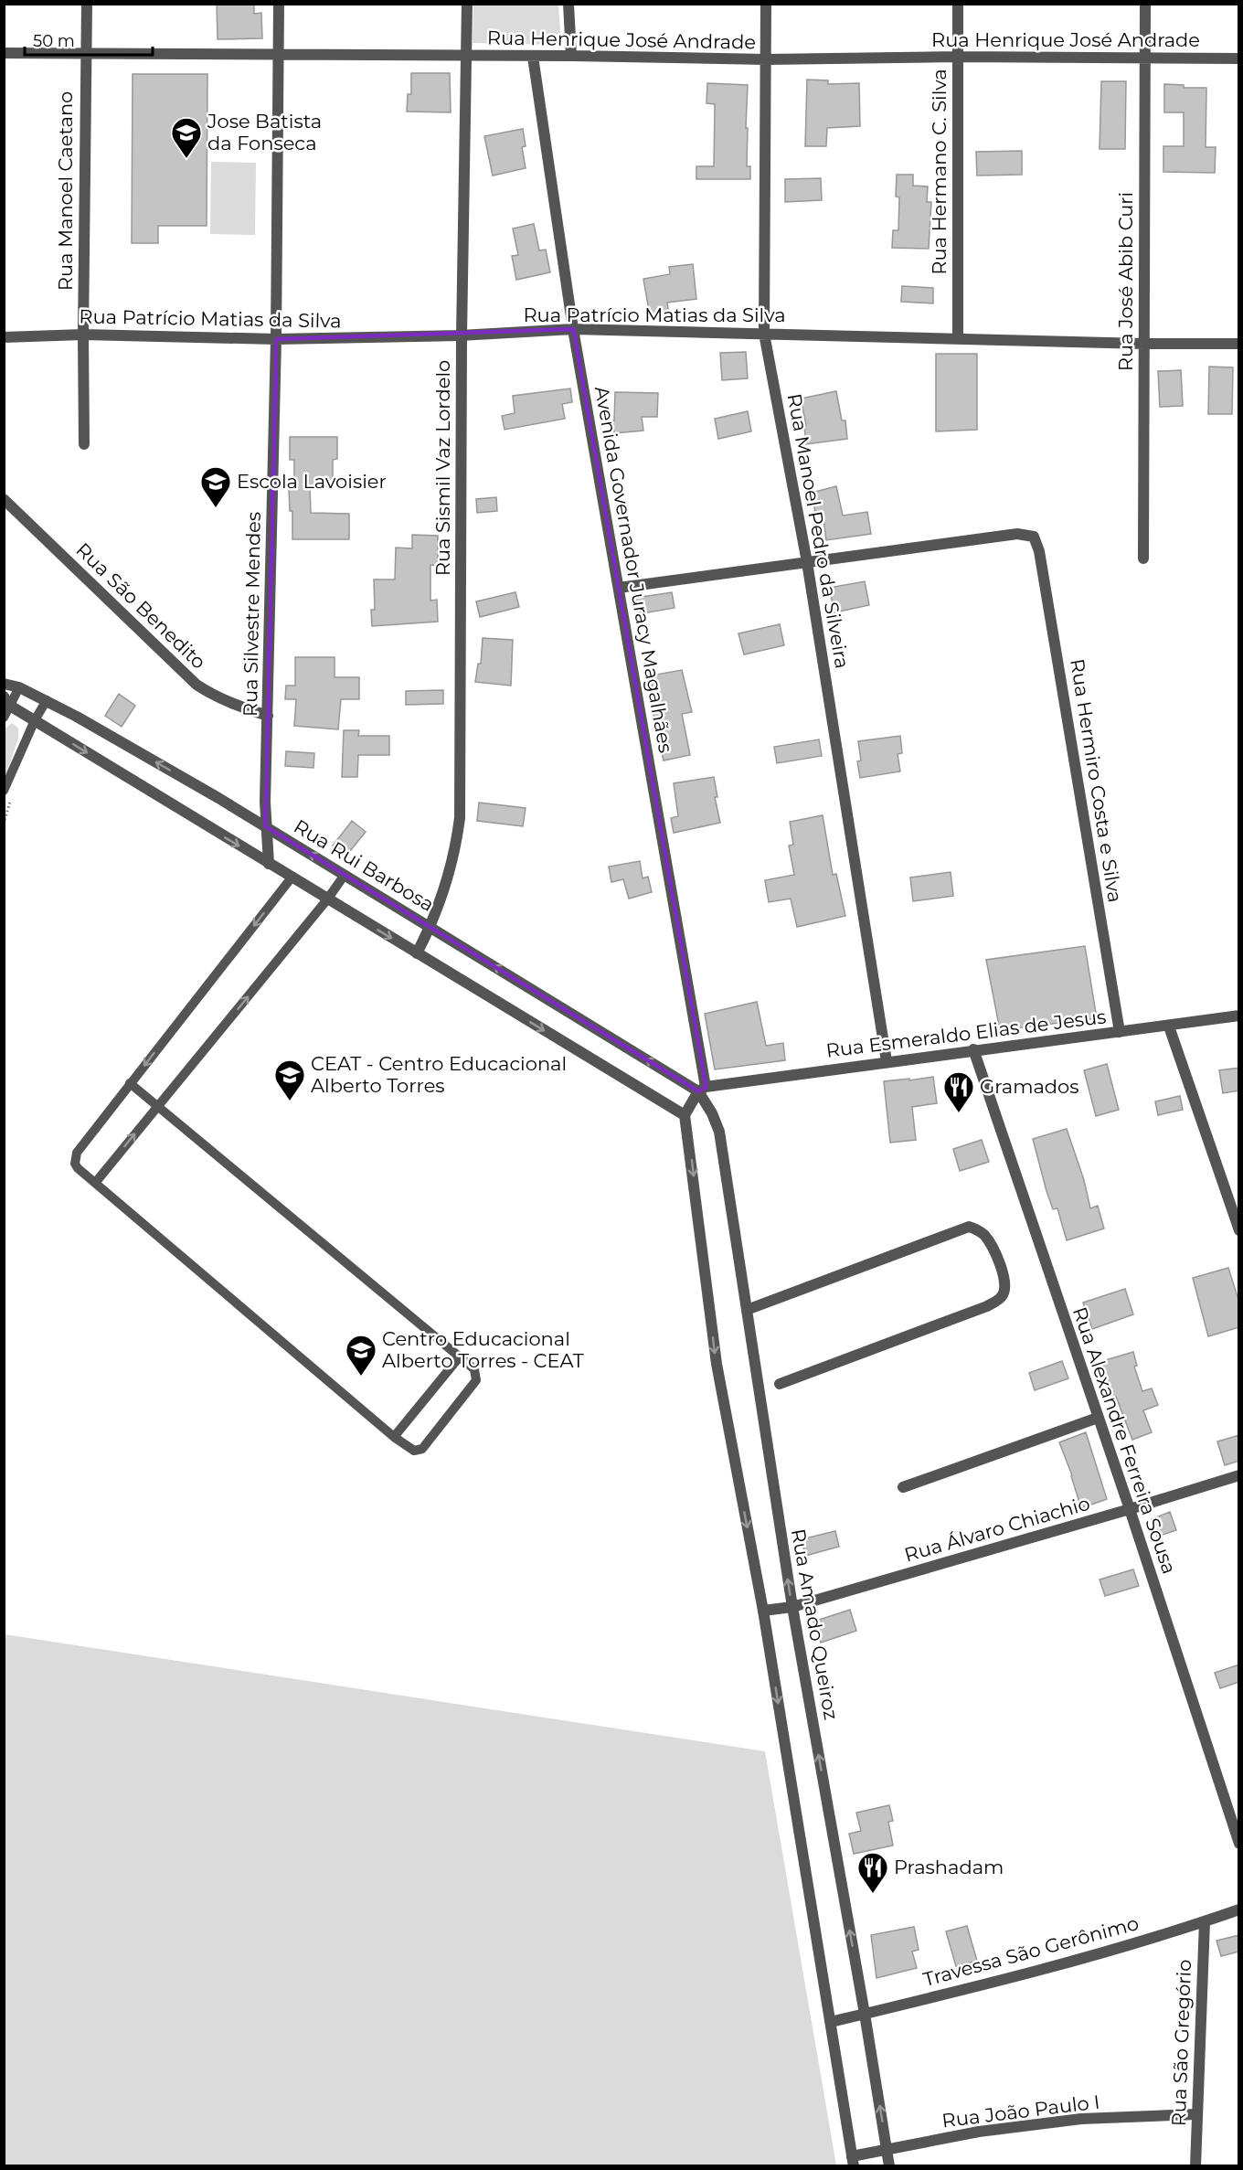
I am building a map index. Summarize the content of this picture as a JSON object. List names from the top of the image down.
{
  "streets": {
    "street": [
      "Rua Henrique José Andrade",
      "Rua Hermano C. Silva",
      "Rua Manoel Caetano",
      "Rua José Abib Curi",
      "Rua Patrício Matias da Silva",
      "Rua Sismil Vaz Lordelo",
      "Rua Manoel Pedro da Silveira",
      "Avenida Governador Juracy Magalhães",
      "Rua São Benedito",
      "Rua Silvestre Mendes",
      "Rua Hermiro Costa e Silva",
      "Rua Rui Barbosa",
      "Rua Esmeraldo Elias de Jesus",
      "Rua Alexandre Ferreira Sousa",
      "Rua Álvaro Chiachio",
      "Rua Amado Queiroz",
      "Travessa São Gerônimo",
      "Rua São Gregório",
      "Rua João Paulo I"
    ]
  },
  "crossings": [
    ["Rua Henrique José Andrade", "Rua Hermano C. Silva"],
    ["Rua Henrique José Andrade", "Rua Manoel Caetano"],
    ["Rua Henrique José Andrade", "Rua José Abib Curi"],
    ["Rua Henrique José Andrade", "Rua Sismil Vaz Lordelo"],
    ["Rua Henrique José Andrade", "Rua Manoel Pedro da Silveira"],
    ["Rua Henrique José Andrade", "Avenida Governador Juracy Magalhães"],
    ["Rua Henrique José Andrade", "Rua Silvestre Mendes"],
    ["Rua Hermano C. Silva", "Rua Patrício Matias da Silva"],
    ["Rua Manoel Caetano", "Rua Patrício Matias da Silva"],
    ["Rua José Abib Curi", "Rua Patrício Matias da Silva"],
    ["Rua Patrício Matias da Silva", "Rua Sismil Vaz Lordelo"],
    ["Rua Patrício Matias da Silva", "Rua Manoel Pedro da Silveira"],
    ["Rua Patrício Matias da Silva", "Avenida Governador Juracy Magalhães"],
    ["Rua Patrício Matias da Silva", "Rua Silvestre Mendes"],
    ["Rua Sismil Vaz Lordelo", "Rua Rui Barbosa"],
    ["Rua Manoel Pedro da Silveira", "Rua Hermiro Costa e Silva"],
    ["Rua Manoel Pedro da Silveira", "Rua Esmeraldo Elias de Jesus"],
    ["Avenida Governador Juracy Magalhães", "Rua Rui Barbosa"],
    ["Avenida Governador Juracy Magalhães", "Rua Esmeraldo Elias de Jesus"],
    ["Avenida Governador Juracy Magalhães", "Rua Amado Queiroz"],
    ["Rua São Benedito", "Rua Silvestre Mendes"],
    ["Rua Silvestre Mendes", "Rua Rui Barbosa"],
    ["Rua Hermiro Costa e Silva", "Rua Esmeraldo Elias de Jesus"],
    ["Rua Rui Barbosa", "Rua Esmeraldo Elias de Jesus"],
    ["Rua Rui Barbosa", "Rua Amado Queiroz"],
    ["Rua Esmeraldo Elias de Jesus", "Rua Alexandre Ferreira Sousa"],
    ["Rua Esmeraldo Elias de Jesus", "Rua Amado Queiroz"],
    ["Rua Alexandre Ferreira Sousa", "Rua Álvaro Chiachio"],
    ["Rua Álvaro Chiachio", "Rua Amado Queiroz"],
    ["Rua Amado Queiroz", "Travessa São Gerônimo"],
    ["Rua Amado Queiroz", "Rua João Paulo I"],
    ["Travessa São Gerônimo", "Rua São Gregório"],
    ["Rua São Gregório", "Rua João Paulo I"]
  ],
  "places": {
    "school or university": [
      "Jose Batista da Fonseca",
      "Escola Lavoisier",
      "CEAT - Centro Educacional Alberto Torres",
      "Centro Educacional Alberto Torres - CEAT"
    ],
    "restaurant": ["Gramados", "Prashadam"]
  },
  "scale_bar": "50 m"
}
